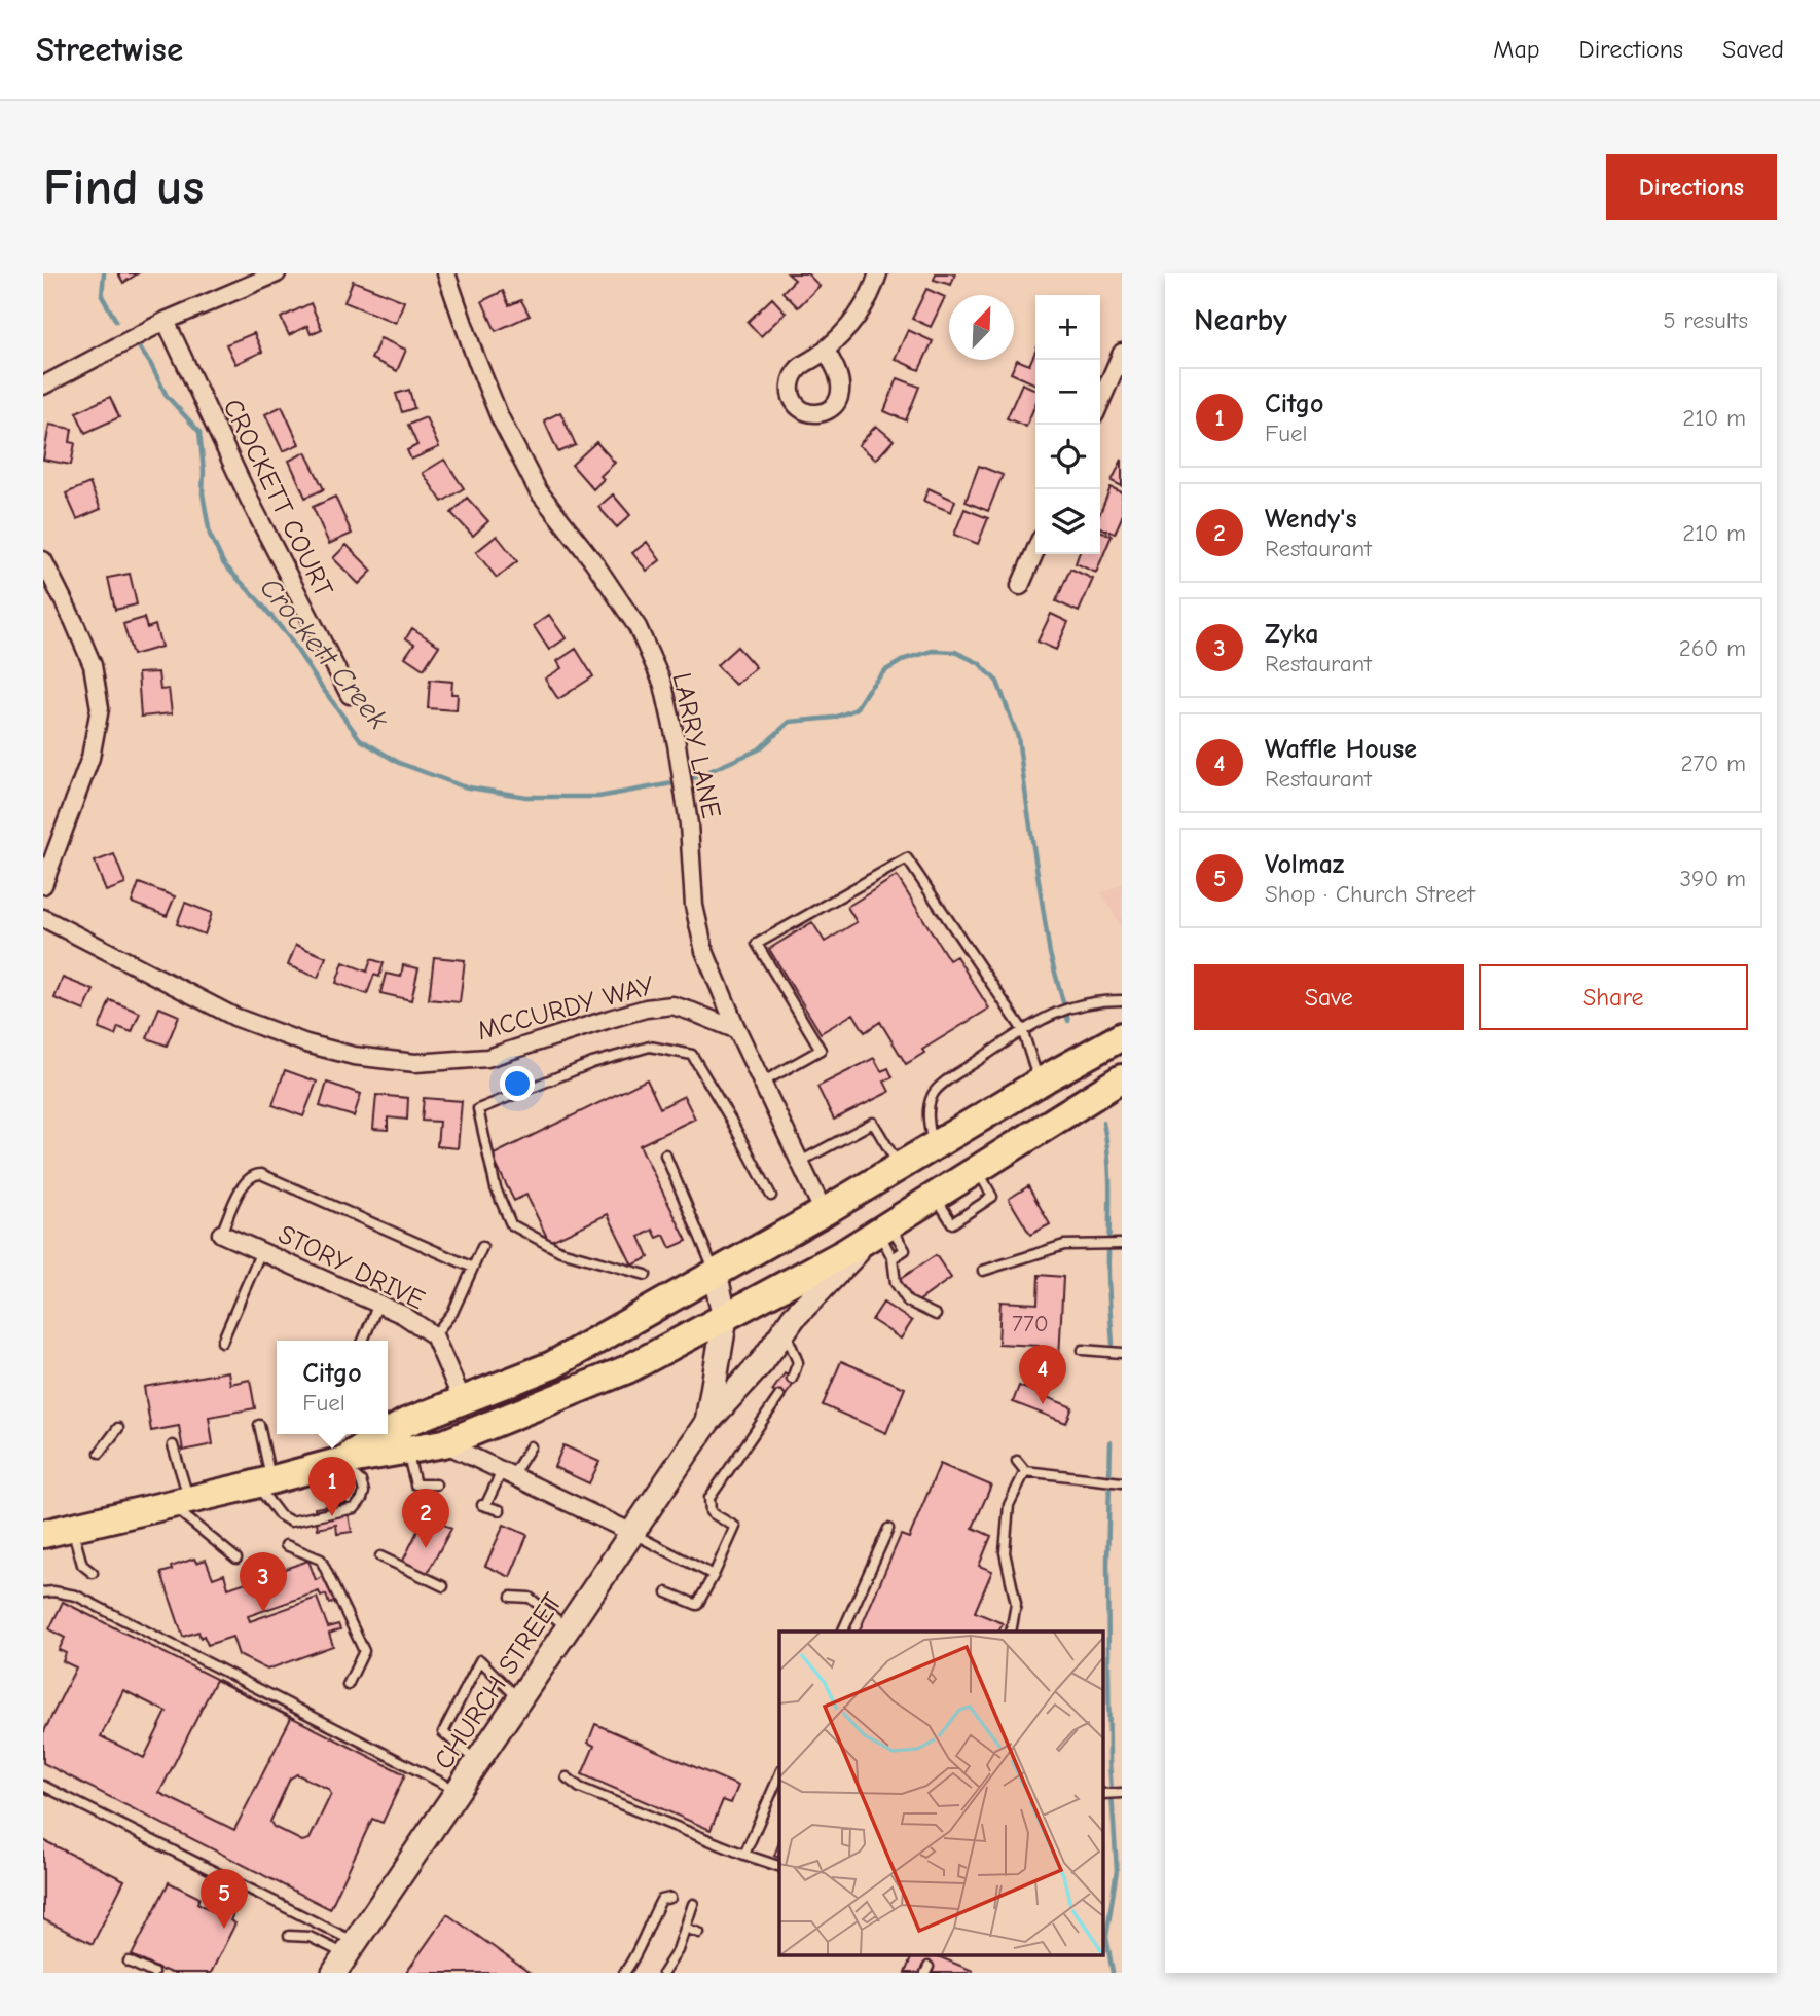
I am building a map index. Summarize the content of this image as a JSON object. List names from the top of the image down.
{
  "streets": {
    "main road": ["CHURCH STREET"],
    "street": [
      "CROCKETT COURT",
      "LARRY LANE",
      "MCCURDY WAY",
      "STORY DRIVE"
    ]
  },
  "crossings": [
    ["LARRY LANE", "MCCURDY WAY"]
  ],
  "water": ["Crockett Creek"],
  "house_numbers": ["770"],
  "north": "top right",
  "page": {
    "header": "Streetwise",
    "nav": ["Map", "Directions", "Saved"],
    "buttons": [
      "Directions",
      ["Save", "Share"]
    ],
    "title": "Find us",
    "heading": ["Nearby", "5 results"],
    "map_buttons": ["+", "−"],
    "list": [
      {
        "mark": "1",
        "name": "Citgo",
        "note": "Fuel",
        "value": "210 m"
      },
      {
        "mark": "2",
        "name": "Wendy's",
        "note": "Restaurant",
        "value": "210 m"
      },
      {
        "mark": "3",
        "name": "Zyka",
        "note": "Restaurant",
        "value": "260 m"
      },
      {
        "mark": "4",
        "name": "Waffle House",
        "note": "Restaurant",
        "value": "270 m"
      },
      {
        "mark": "5",
        "name": "Volmaz",
        "note": "Shop · Church Street",
        "value": "390 m"
      }
    ],
    "popup": ["Citgo", "Fuel"],
    "pins": [
      "4",
      "1",
      "2",
      "3",
      "5"
    ]
  }
}
